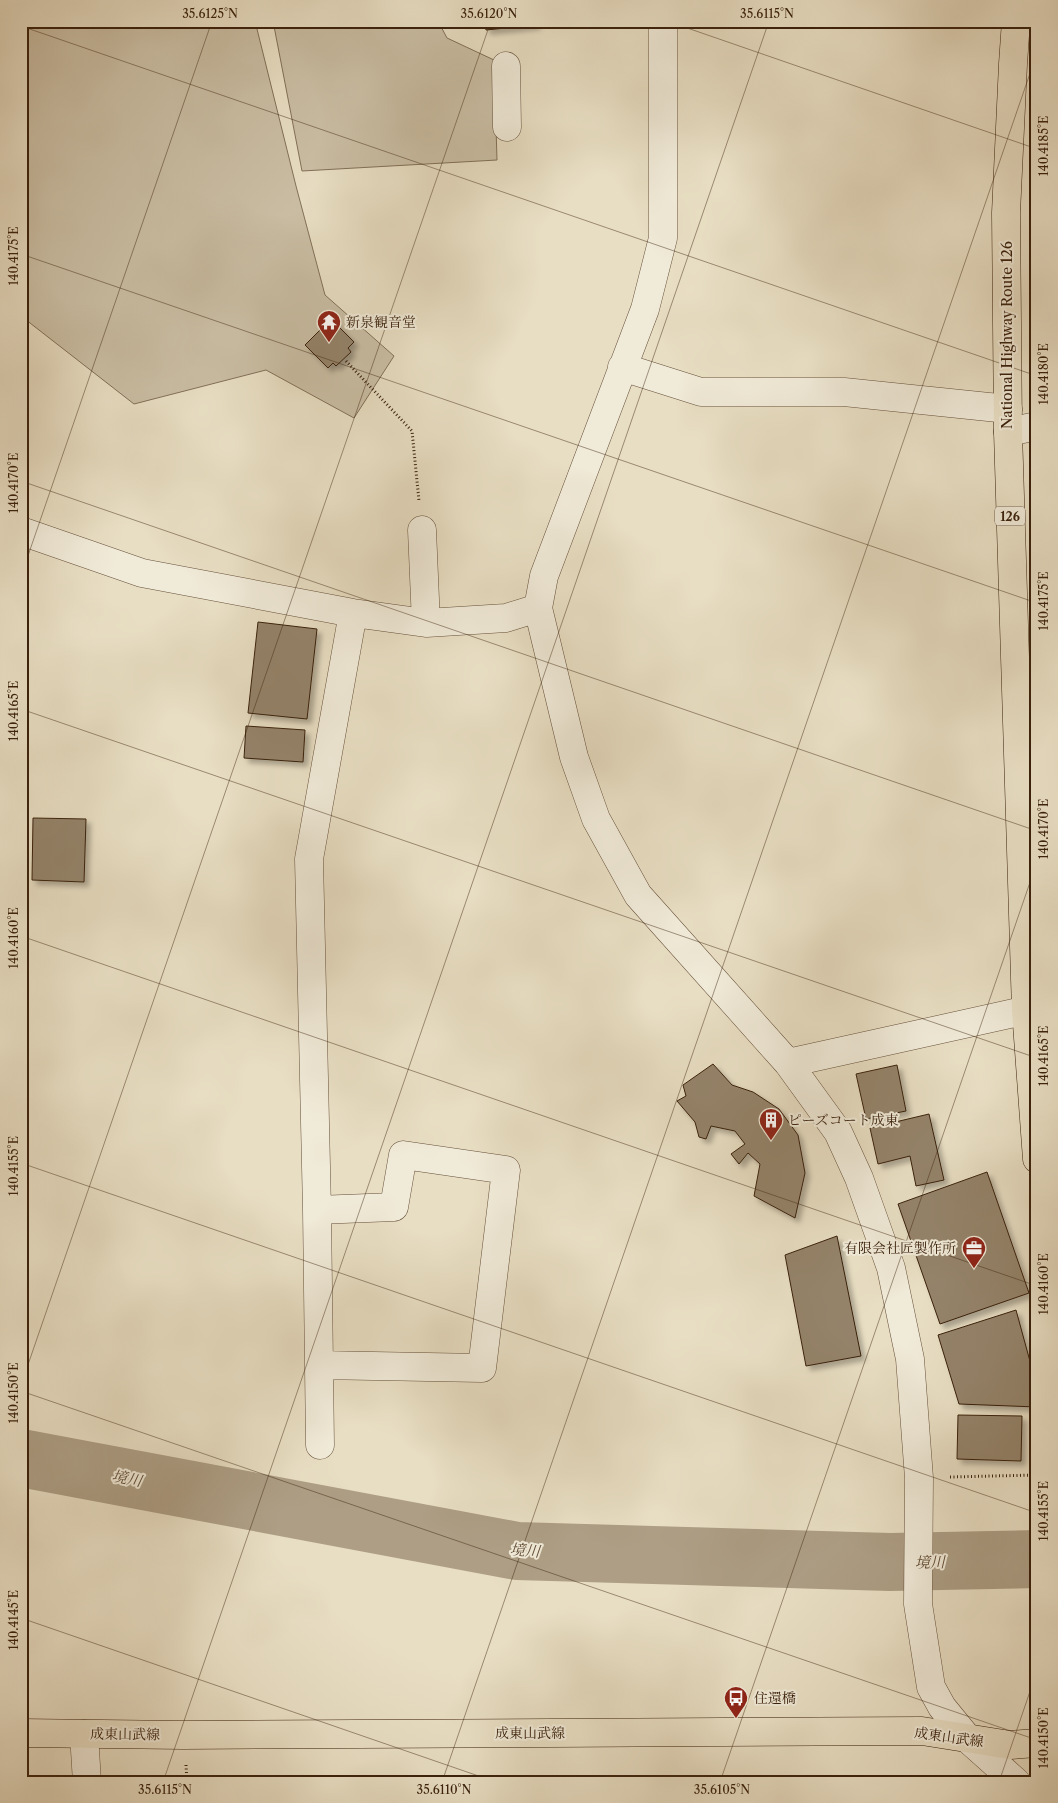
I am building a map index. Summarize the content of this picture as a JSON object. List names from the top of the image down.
{
  "streets": {
    "main road": ["National Highway Route 126", "126", "成東山武線"]
  },
  "water": ["境川"],
  "places": {
    "temple": ["新泉観音堂"],
    "building": ["ピーズコート成東"],
    "office": ["有限会社匠製作所"],
    "bus stop": ["住還橋"]
  },
  "coordinates": [
    "35.6125°N",
    "35.6120°N",
    "35.6115°N",
    "140.4185°E",
    "140.4175°E",
    "140.4180°E",
    "140.4170°E",
    "140.4165°E",
    "140.4160°E",
    "140.4155°E",
    "140.4150°E",
    "140.4145°E",
    "35.6110°N",
    "35.6105°N"
  ]
}
